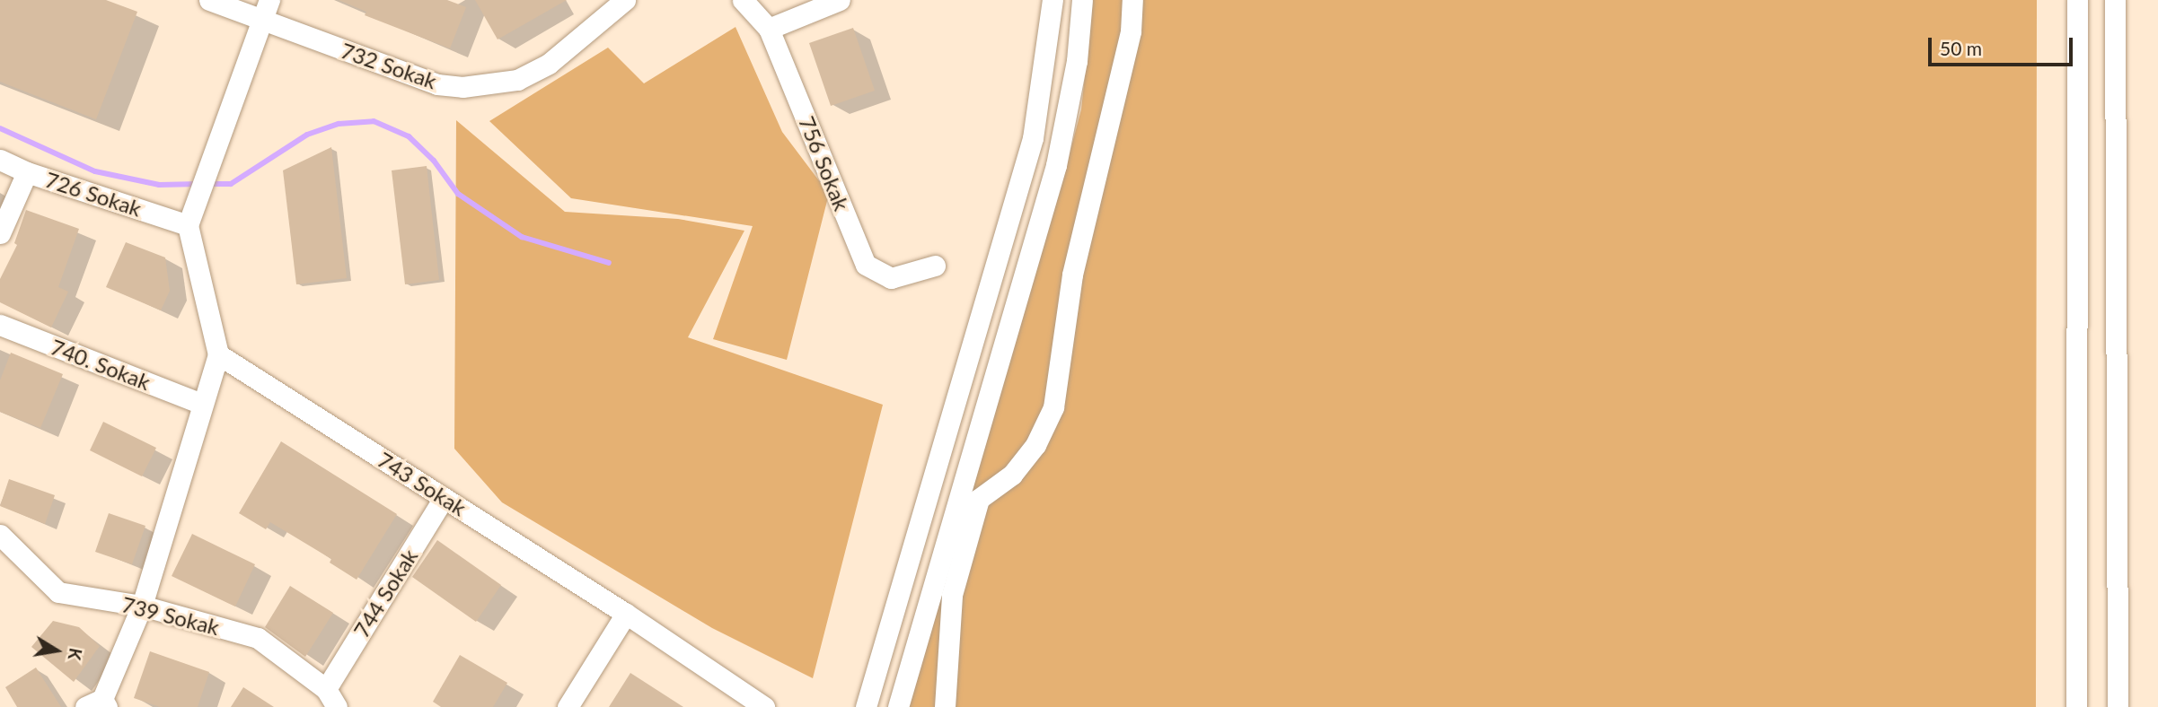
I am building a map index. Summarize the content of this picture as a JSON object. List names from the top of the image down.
{
  "streets": {
    "street": [
      "732 Sokak",
      "756 Sokak",
      "726 Sokak",
      "740. Sokak",
      "743 Sokak",
      "744 Sokak",
      "739 Sokak"
    ]
  },
  "crossings": [
    ["743 Sokak", "744 Sokak"],
    ["744 Sokak", "739 Sokak"]
  ],
  "scale_bar": "50 m",
  "north": "right"
}
